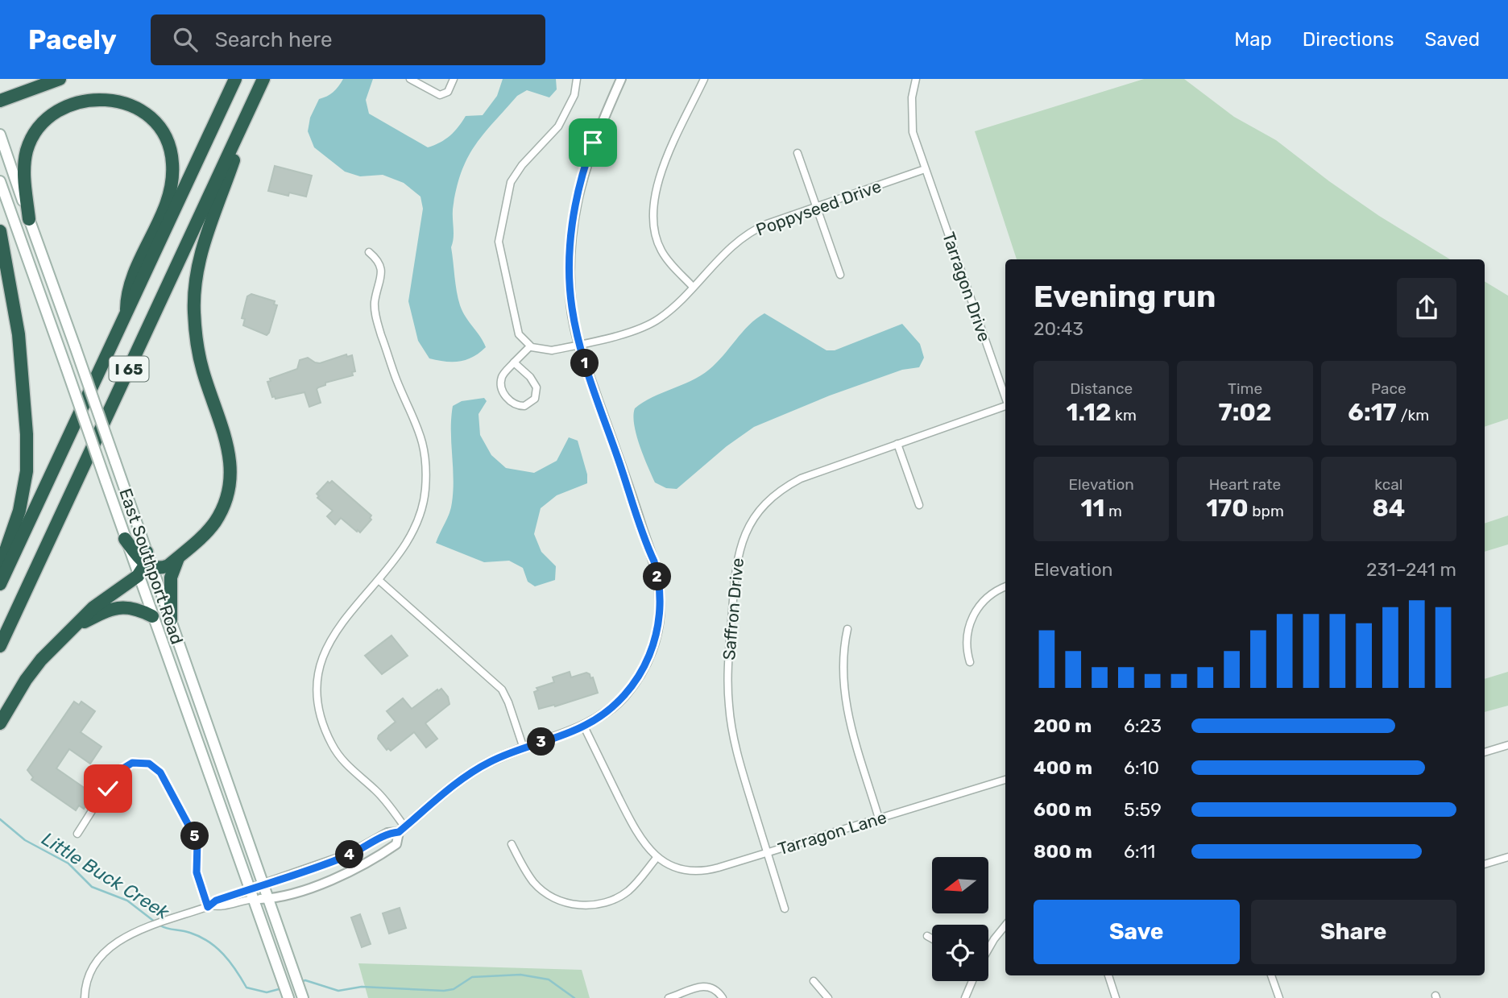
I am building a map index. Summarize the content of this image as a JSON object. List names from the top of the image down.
{
  "streets": {
    "highway": ["I 65"],
    "main road": ["East Southport Road"],
    "street": [
      "Poppyseed Drive",
      "Tarragon Drive",
      "Saffron Drive",
      "Tarragon Lane"
    ]
  },
  "crossings": [
    ["Poppyseed Drive", "Tarragon Drive"],
    ["Saffron Drive", "Tarragon Lane"]
  ],
  "water": ["Little Buck Creek"],
  "north": "left",
  "page": {
    "header": "Pacely",
    "search": "Search here",
    "nav": ["Map", "Directions", "Saved"],
    "heading": ["Evening run", "20:43"],
    "pins": [
      "1",
      "2",
      "3",
      "5",
      "4"
    ],
    "stats": [
      ["Distance", "1.12 km"],
      ["Time", "7:02"],
      ["Pace", "6:17 /km"],
      ["Elevation", "11 m"],
      ["Heart rate", "170 bpm"],
      ["kcal", "84"]
    ],
    "chart": ["Elevation", "231–241 m"],
    "list": [
      {
        "name": "200 m",
        "note": "6:23"
      },
      {
        "name": "400 m",
        "note": "6:10"
      },
      {
        "name": "600 m",
        "note": "5:59"
      },
      {
        "name": "800 m",
        "note": "6:11"
      }
    ],
    "buttons": ["Save", "Share"]
  }
}
